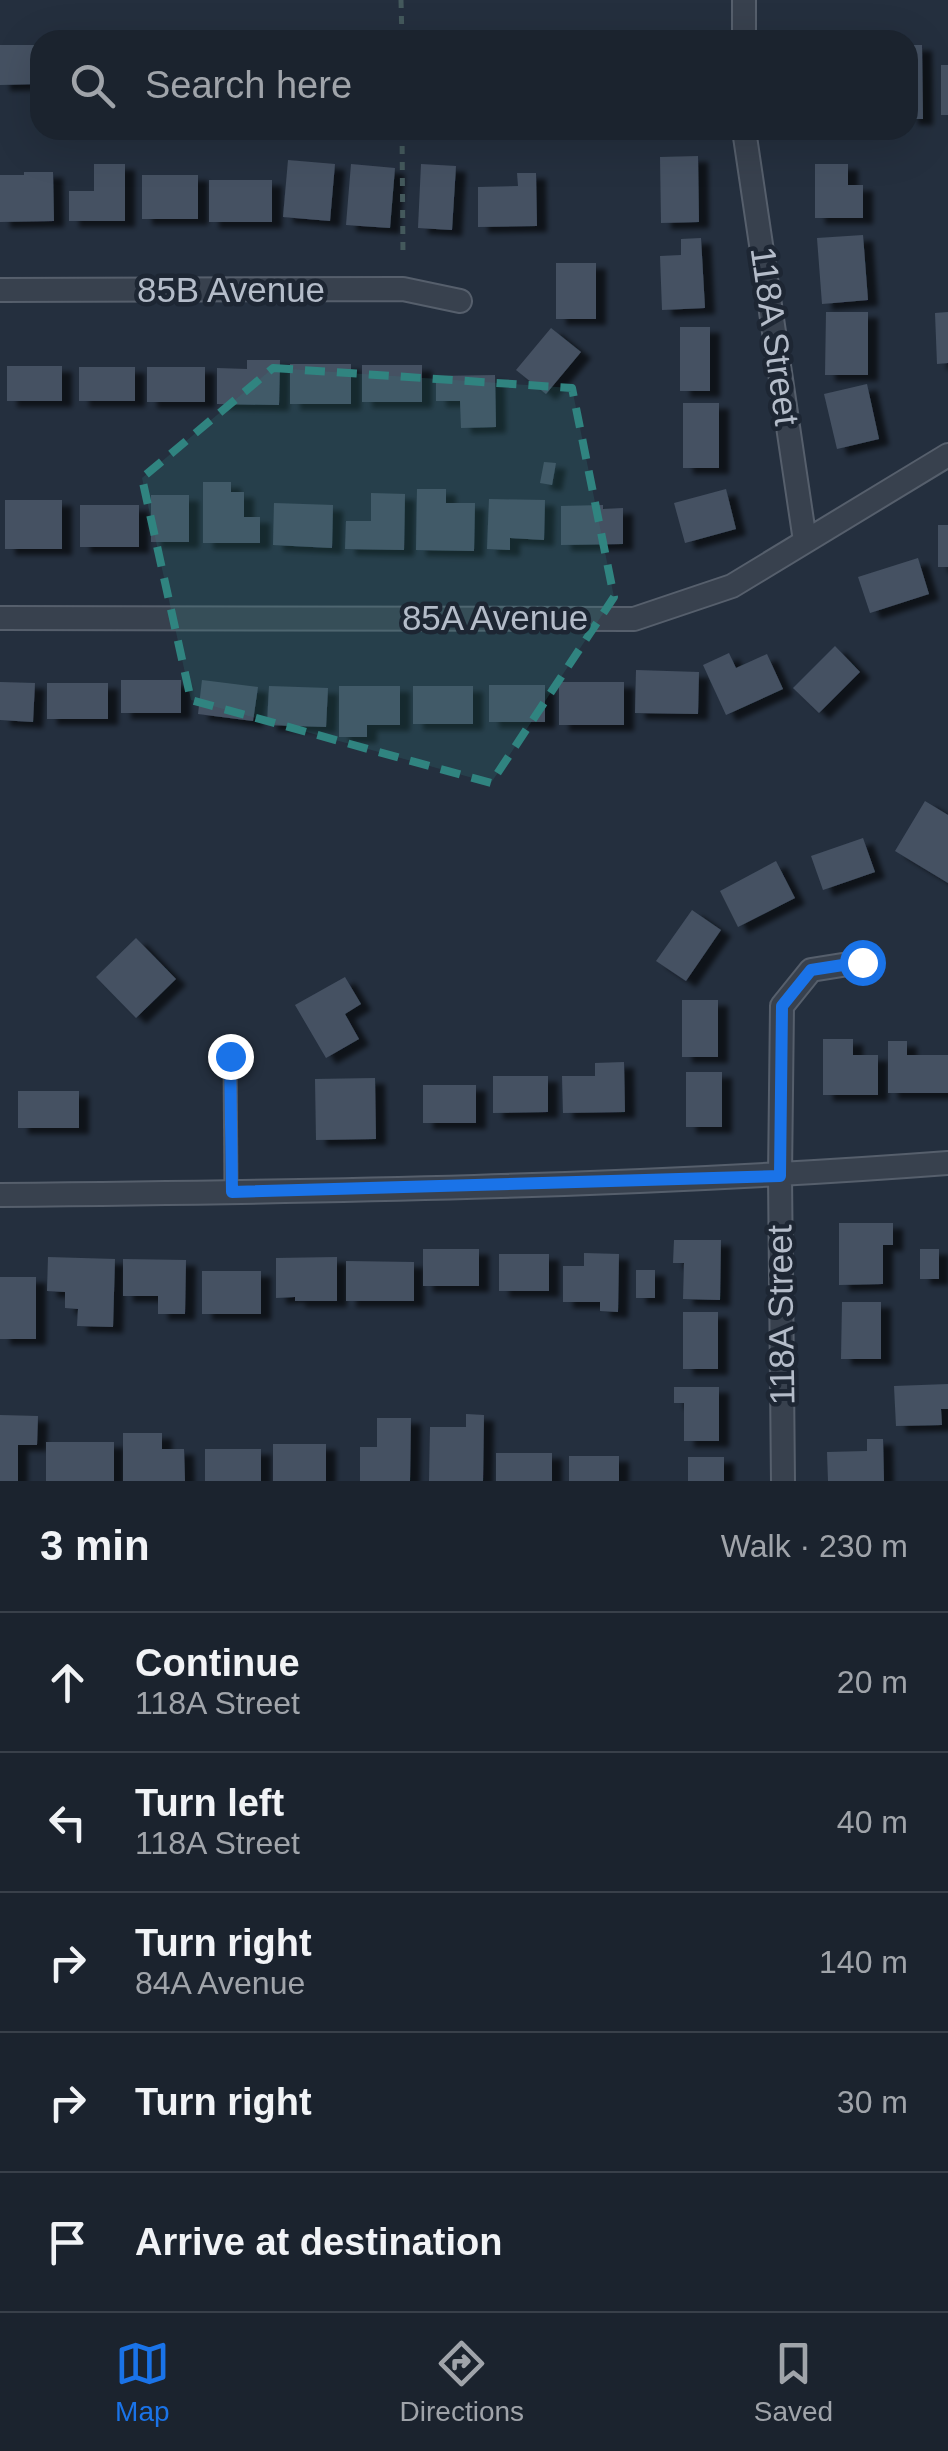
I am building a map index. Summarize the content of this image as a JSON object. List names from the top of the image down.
{
  "streets": {
    "street": ["85B Avenue", "118A Street", "85A Avenue"]
  },
  "crossings": [
    ["118A Street", "85A Avenue"]
  ],
  "page": {
    "search": "Search here",
    "heading": ["3 min", "Walk · 230 m"],
    "list": [
      ["Continue", "118A Street", "20 m"],
      ["Turn left", "118A Street", "40 m"],
      ["Turn right", "84A Avenue", "140 m"],
      ["Turn right", "30 m"],
      "Arrive at destination"
    ],
    "nav": ["Map", "Directions", "Saved"]
  }
}
